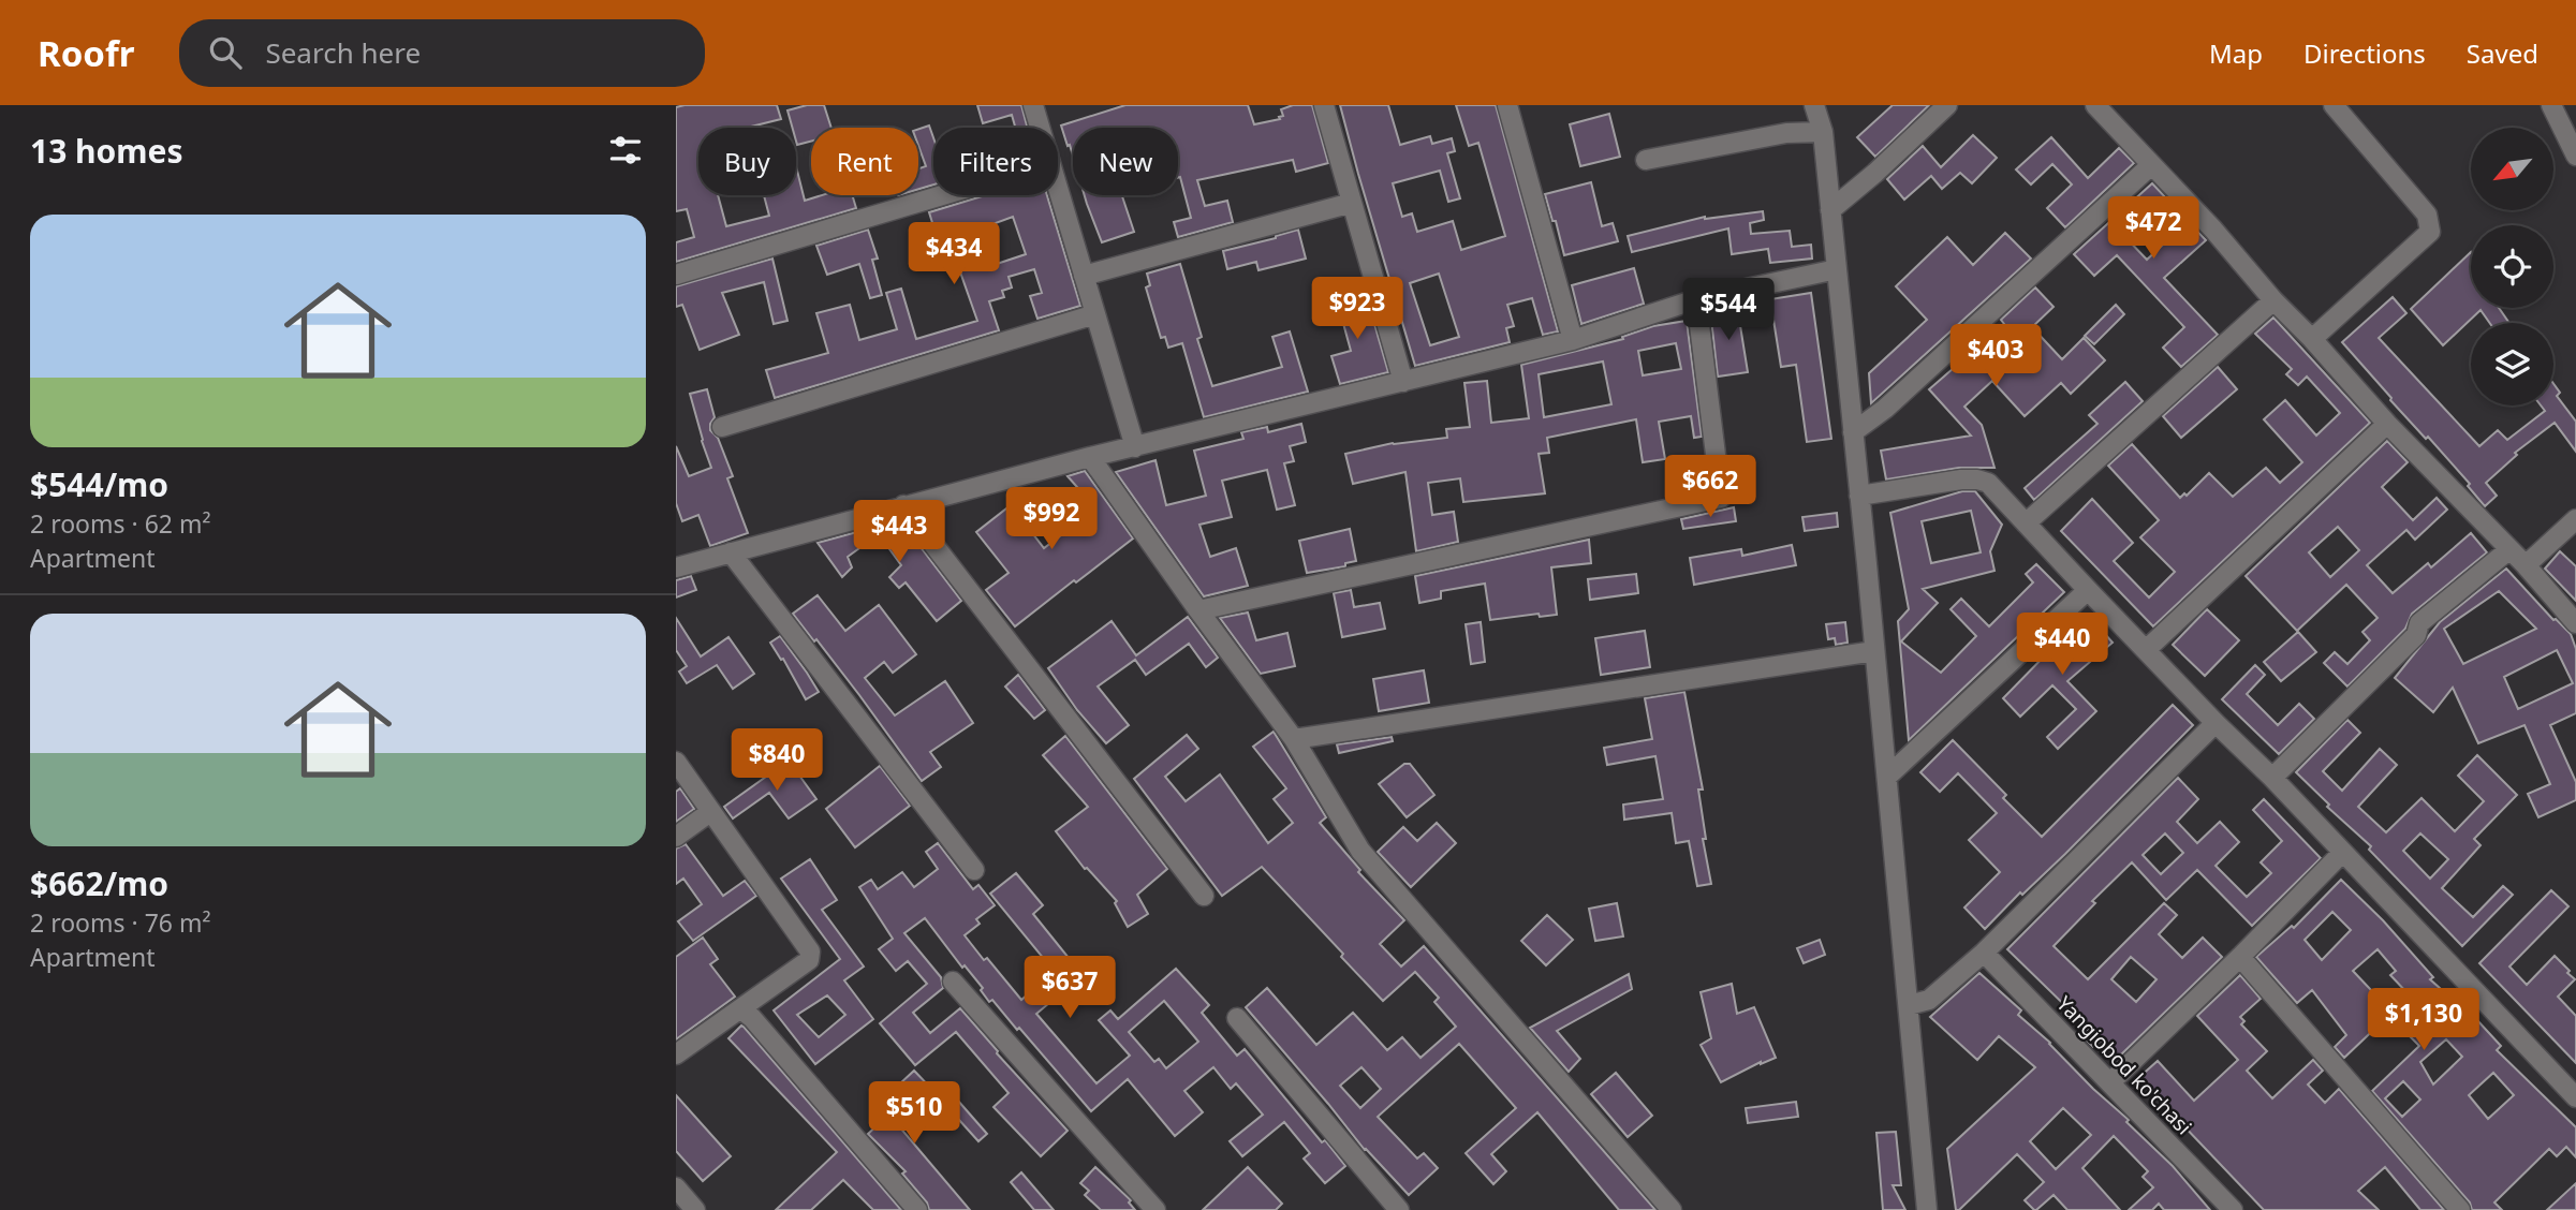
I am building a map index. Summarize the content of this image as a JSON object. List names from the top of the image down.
{
  "streets": {
    "street": ["Yangiobod ko'chasi"]
  },
  "north": "bottom left",
  "page": {
    "header": "Roofr",
    "search": "Search here",
    "nav": ["Map", "Directions", "Saved"],
    "heading": "13 homes",
    "chip": [
      "Buy",
      "Rent",
      "Filters",
      "New"
    ],
    "list": [
      {
        "name": "$544/mo",
        "note": "2 rooms · 62 m² · Apartment"
      },
      {
        "name": "$662/mo",
        "note": "2 rooms · 76 m² · Apartment"
      }
    ],
    "price": [
      "$472",
      "$434",
      "$923",
      "$544",
      "$403",
      "$662",
      "$992",
      "$443",
      "$440",
      "$840",
      "$637",
      "$1,130",
      "$510"
    ]
  }
}
